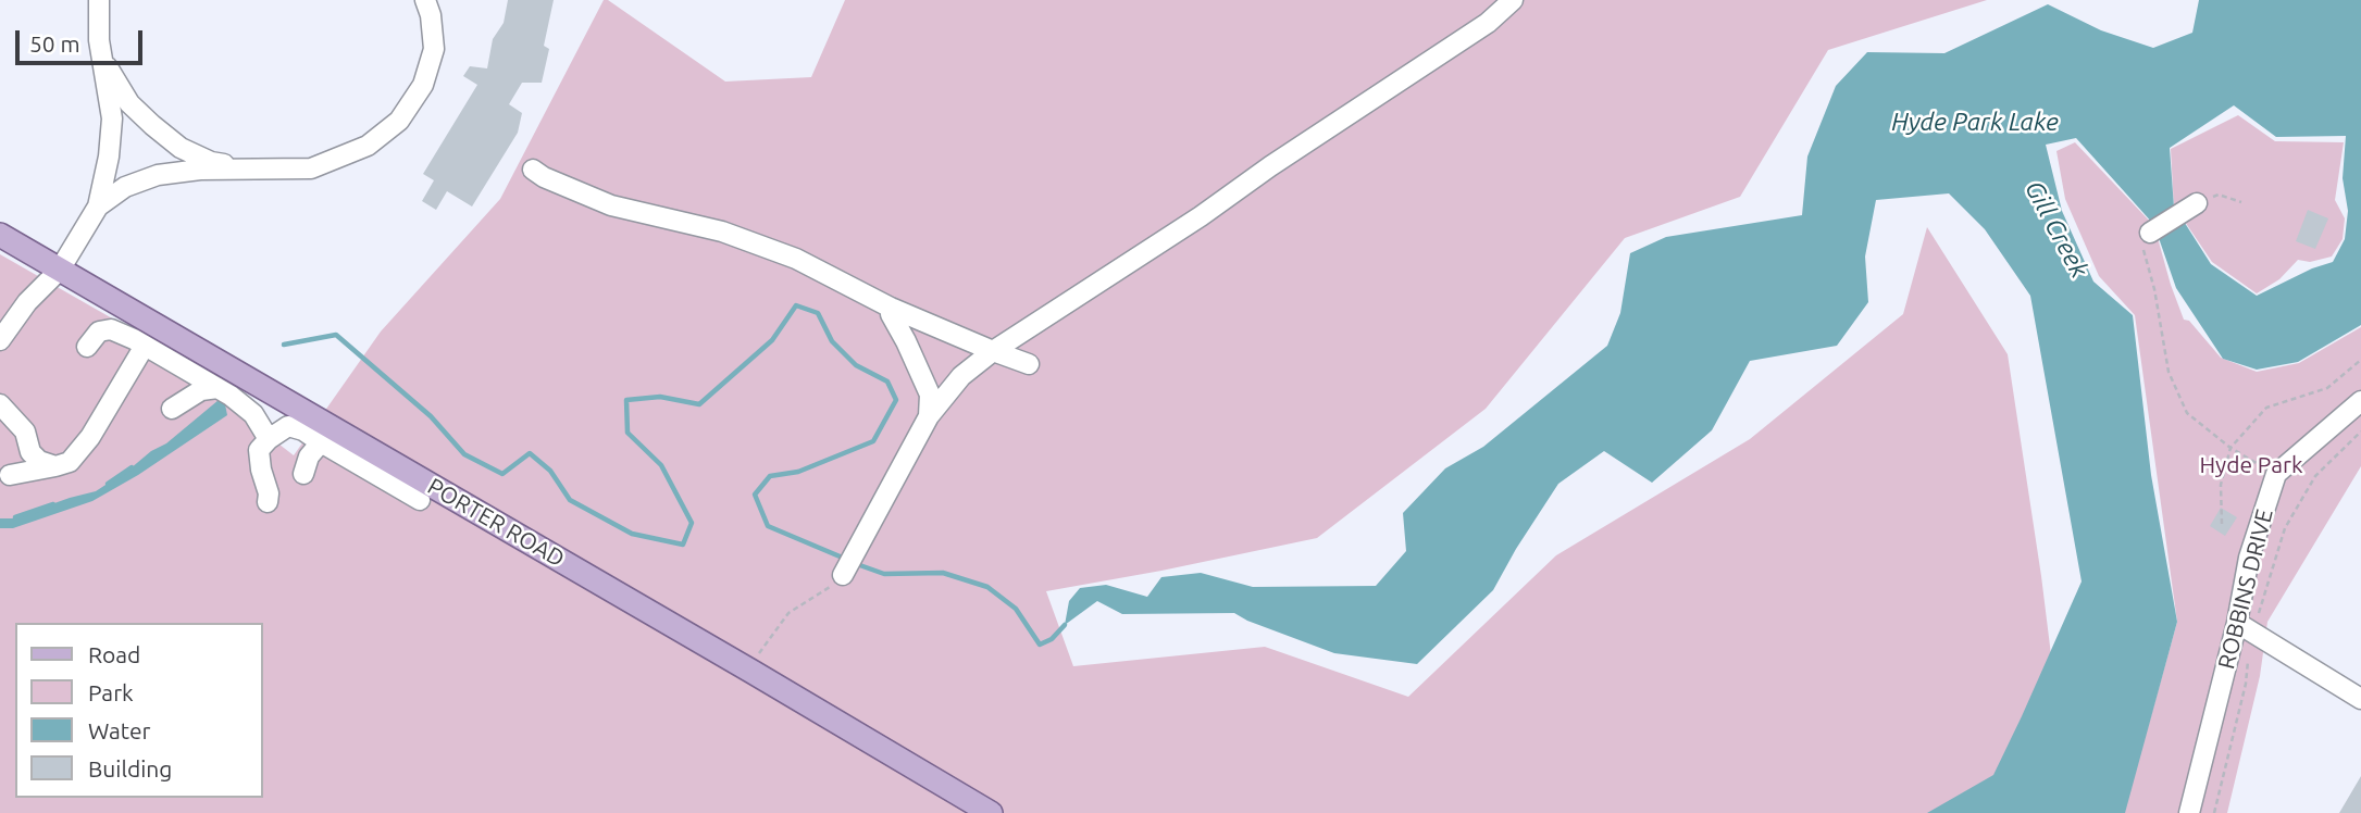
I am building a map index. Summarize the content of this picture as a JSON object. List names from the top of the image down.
{
  "streets": {
    "main road": ["PORTER ROAD"],
    "street": ["ROBBINS DRIVE"]
  },
  "water": ["Hyde Park Lake", "Gill Creek"],
  "parks": ["Hyde Park"],
  "legend": [
    "Road",
    "Park",
    "Water",
    "Building"
  ],
  "scale_bar": "50 m"
}
